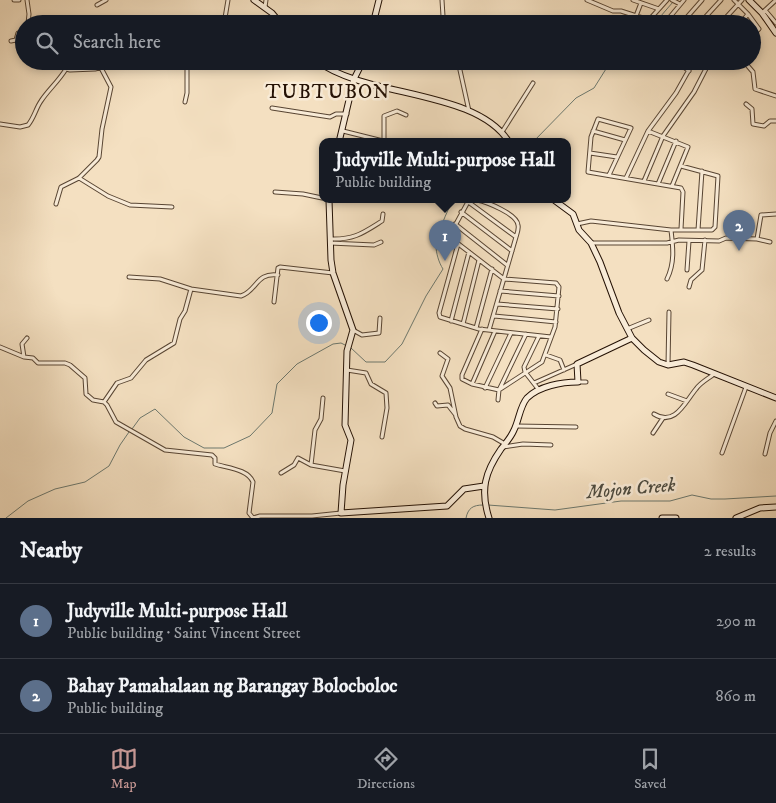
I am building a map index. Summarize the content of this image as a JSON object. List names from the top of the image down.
{
  "districts": ["TUBTUBON"],
  "water": ["Mojon Creek"],
  "page": {
    "search": "Search here",
    "popup": ["Judyville Multi-purpose Hall", "Public building"],
    "pins": ["2", "1"],
    "heading": ["Nearby", "2 results"],
    "list": [
      {
        "mark": "1",
        "name": "Judyville Multi-purpose Hall",
        "note": "Public building · Saint Vincent Street",
        "value": "290 m"
      },
      {
        "mark": "2",
        "name": "Bahay Pamahalaan ng Barangay Bolocboloc",
        "note": "Public building",
        "value": "860 m"
      }
    ],
    "nav": ["Map", "Directions", "Saved"]
  }
}
